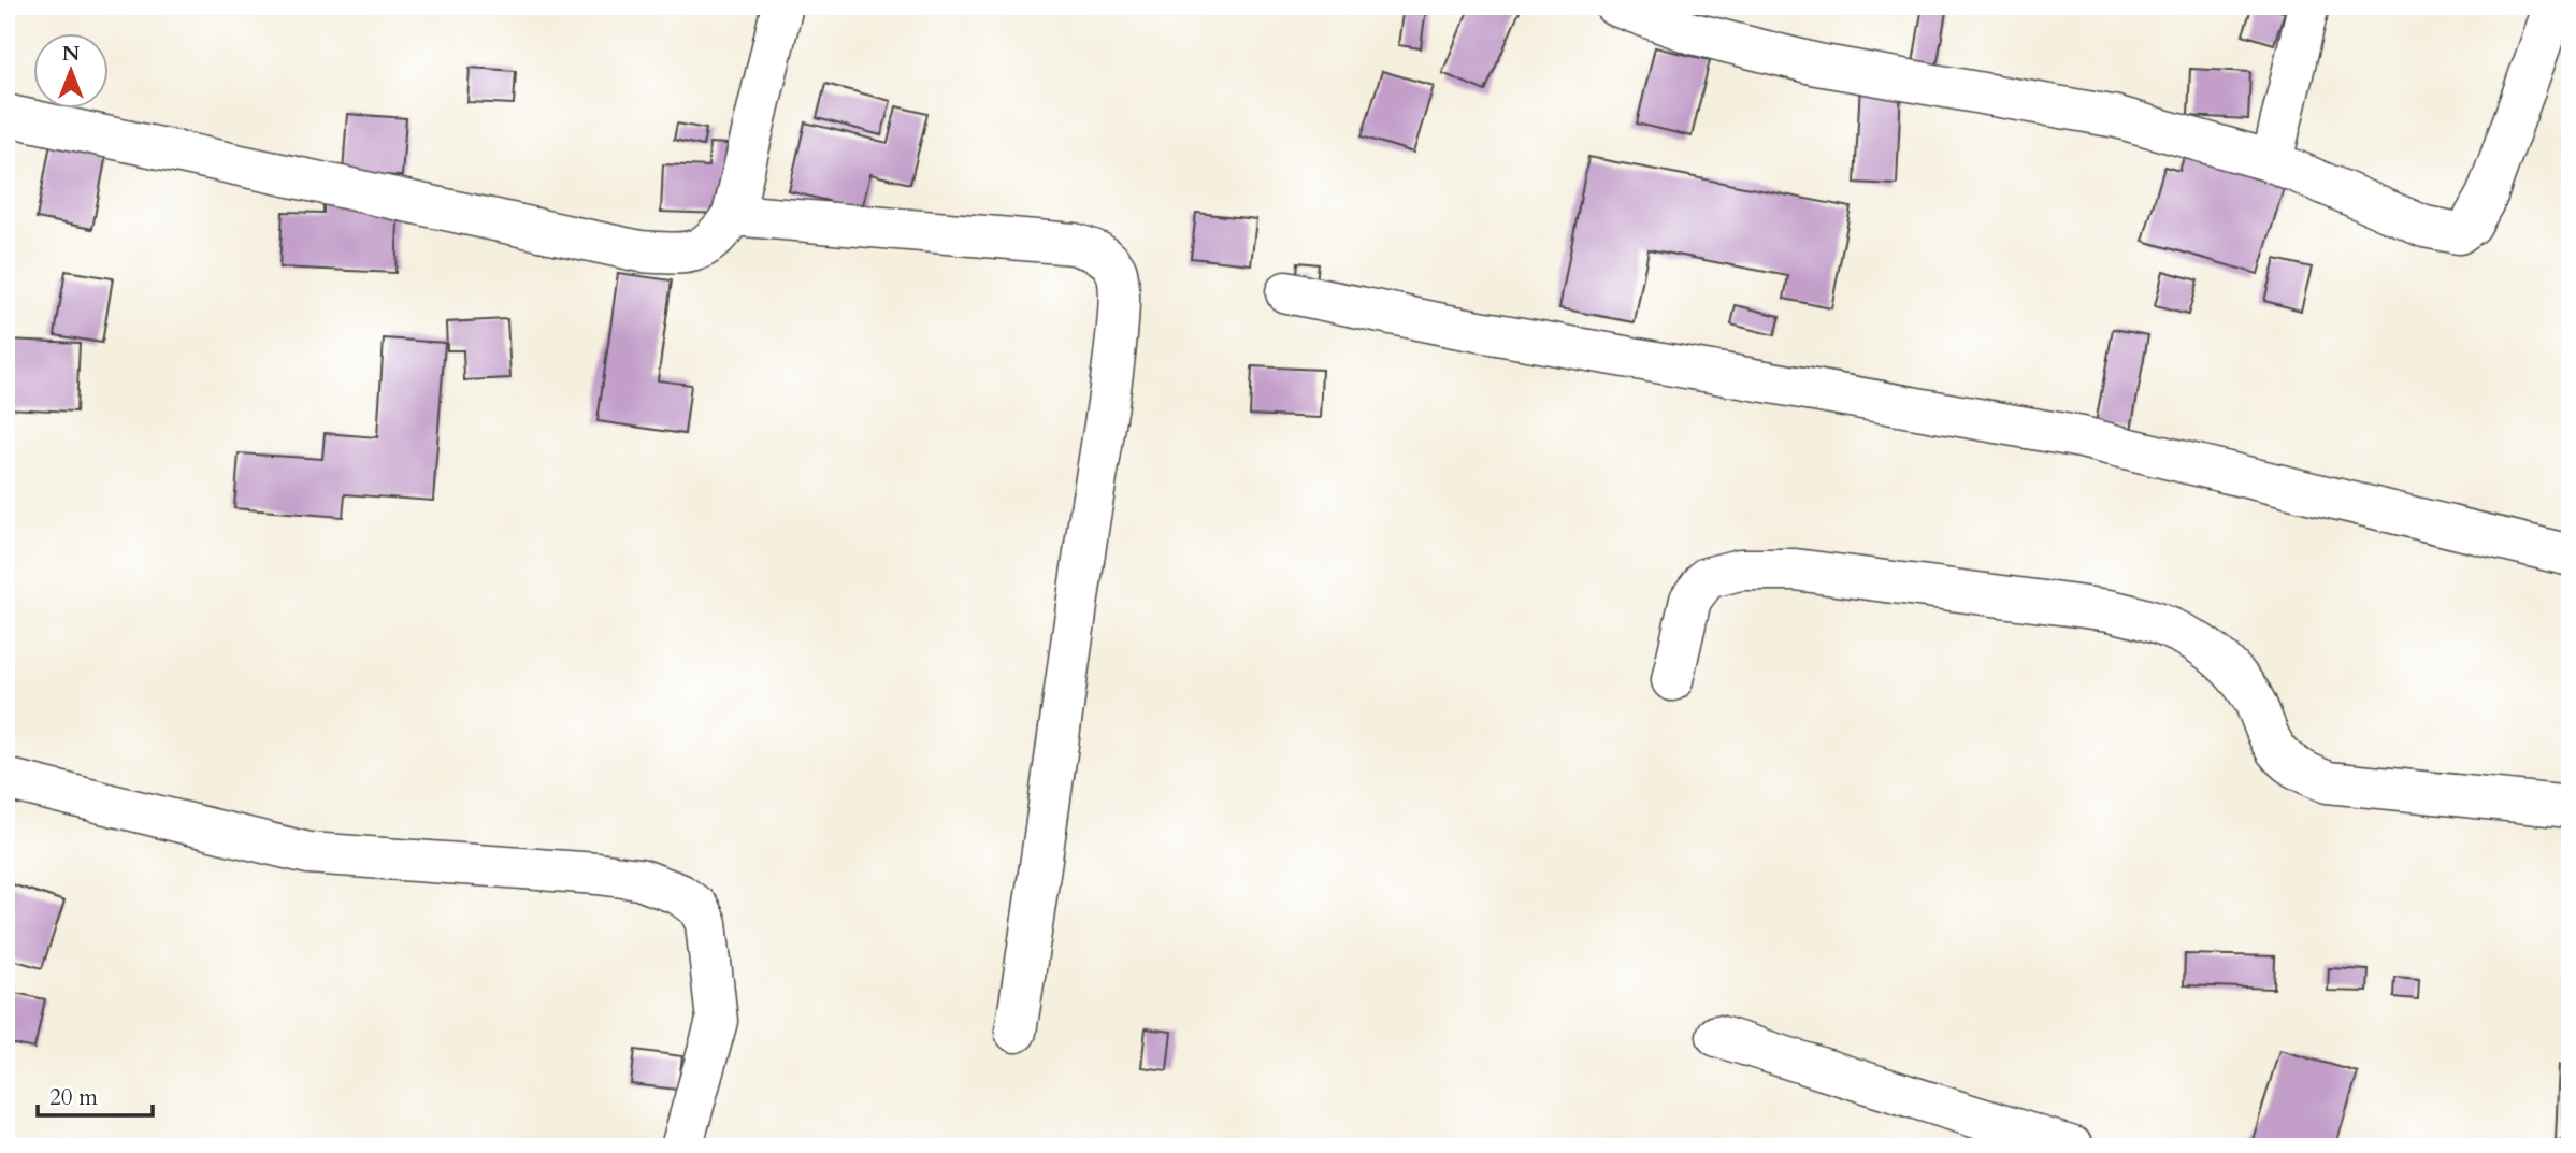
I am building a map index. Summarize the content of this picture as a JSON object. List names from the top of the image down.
{
  "scale_bar": "20 m",
  "north": "top"
}
